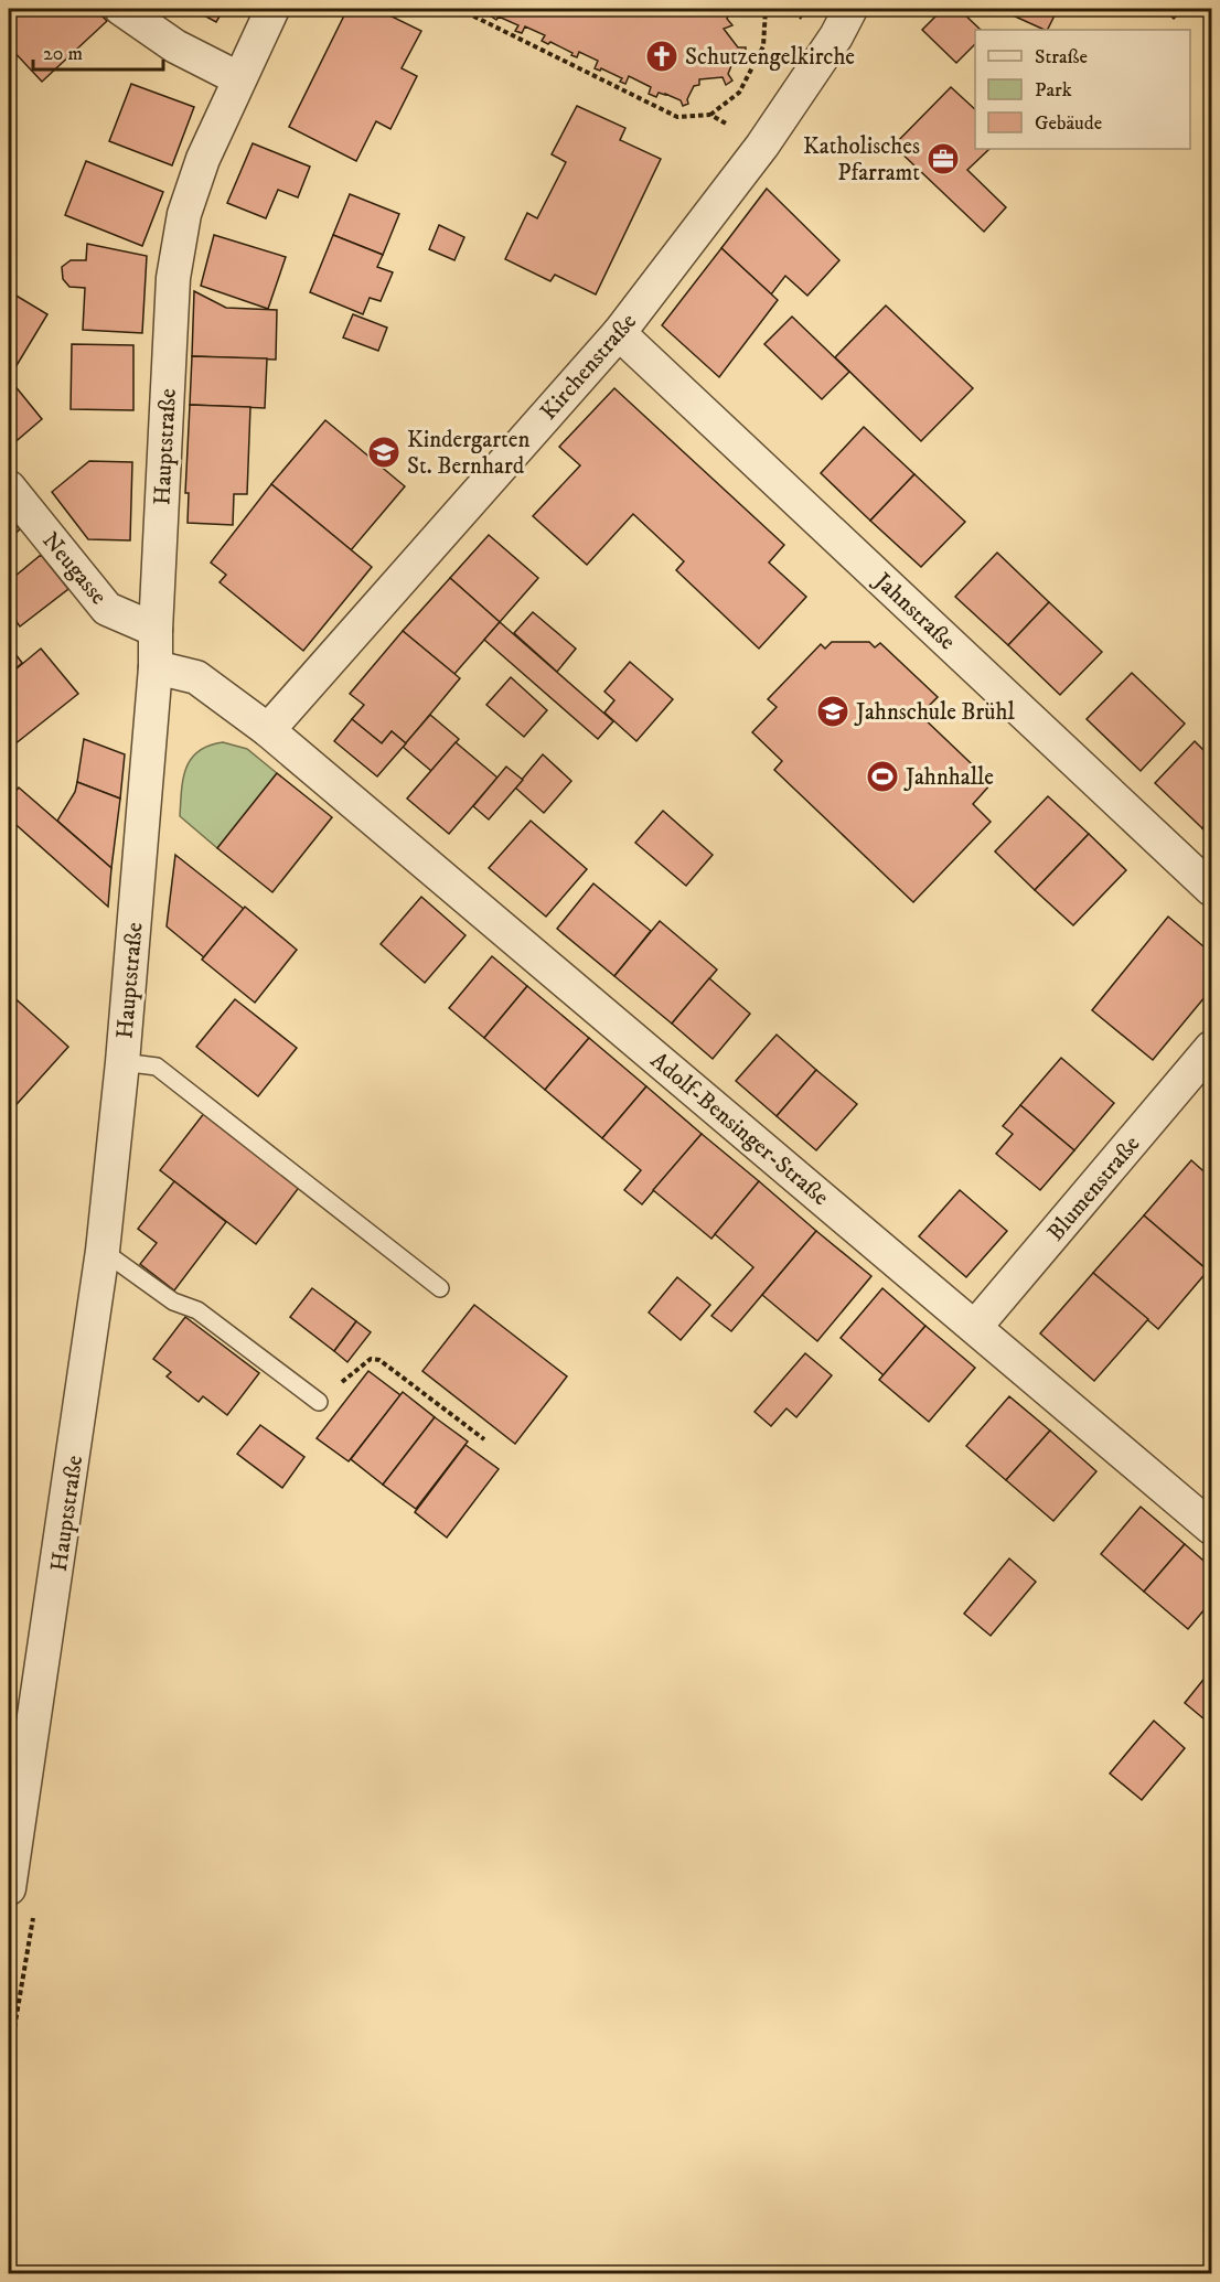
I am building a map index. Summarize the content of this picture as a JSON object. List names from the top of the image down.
{
  "streets": {
    "street": [
      "Kirchenstraße",
      "Hauptstraße",
      "Neugasse",
      "Jahnstraße",
      "Adolf-Bensinger-Straße",
      "Blumenstraße"
    ]
  },
  "crossings": [
    ["Kirchenstraße", "Jahnstraße"],
    ["Kirchenstraße", "Adolf-Bensinger-Straße"],
    ["Hauptstraße", "Neugasse"],
    ["Adolf-Bensinger-Straße", "Blumenstraße"]
  ],
  "places": {
    "church": ["Schutzengelkirche"],
    "office": ["Katholisches Pfarramt"],
    "school or university": ["Kindergarten St. Bernhard", "Jahnschule Brühl"],
    "sports": ["Jahnhalle"]
  },
  "legend": ["Straße", "Park", "Gebäude"],
  "scale_bar": "20 m"
}
